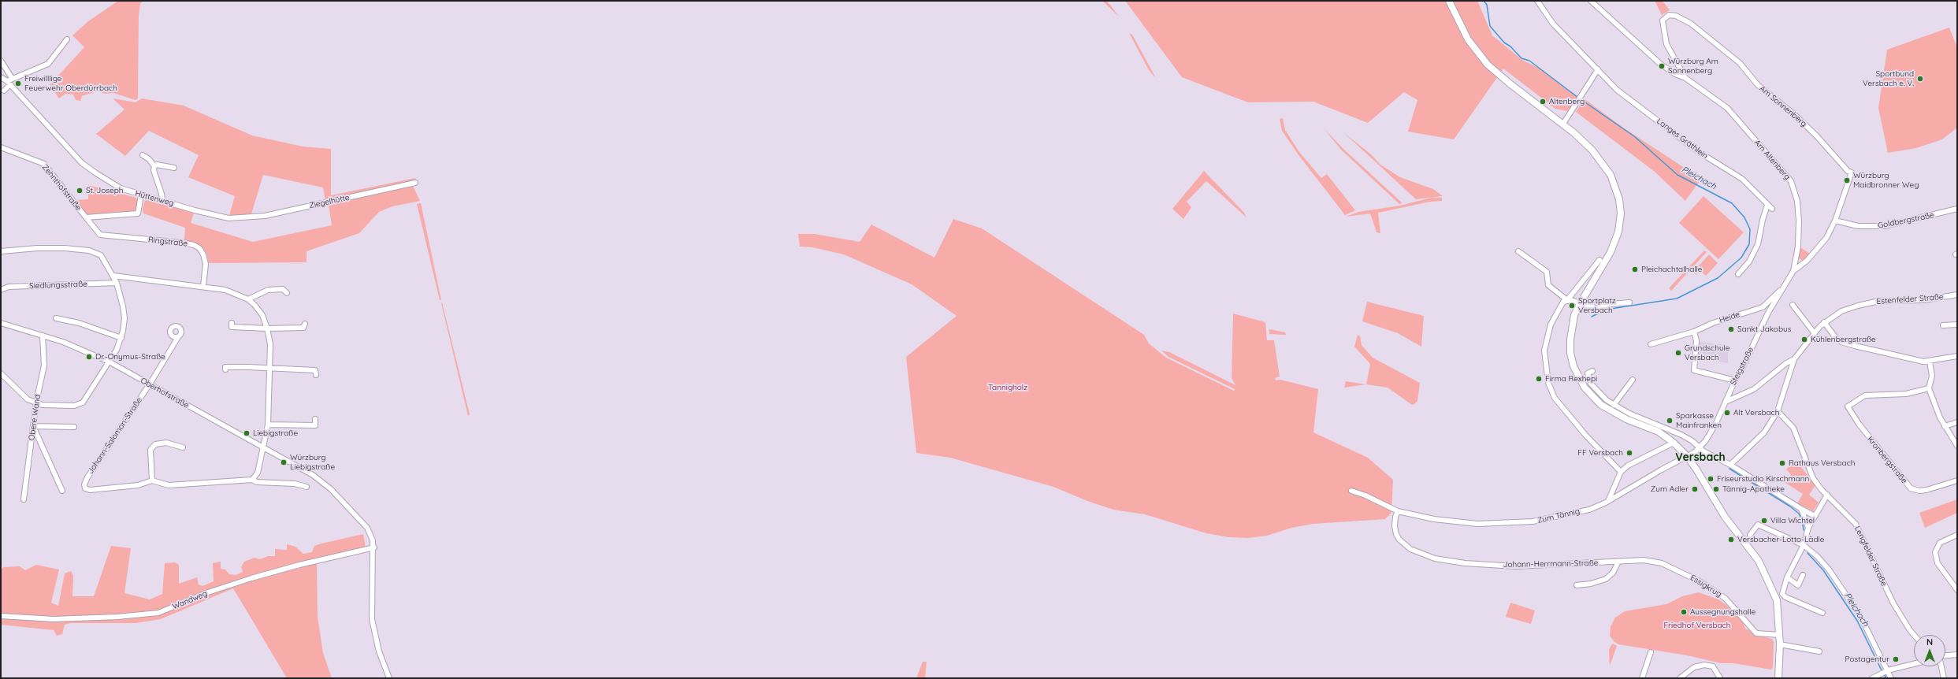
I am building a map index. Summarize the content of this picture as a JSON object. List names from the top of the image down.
{
  "streets": {
    "street": [
      "Am Sonnenberg",
      "Langes Gräthlein",
      "Am Altenberg",
      "Zehnthofstraße",
      "Hüttenweg",
      "Ziegelhütte",
      "Goldbergstraße",
      "Ringstraße",
      "Siedlungsstraße",
      "Estenfelder Straße",
      "Heide",
      "Steigstraße",
      "Oberhofstraße",
      "Obere Wand",
      "Johann-Salomon-Straße",
      "Kronbergstraße",
      "Zum Tännig",
      "Lengfelder Straße",
      "Johann-Herrmann-Straße",
      "Essigkrug",
      "Wandweg"
    ]
  },
  "crossings": [
    ["Am Sonnenberg", "Am Altenberg"],
    ["Am Sonnenberg", "Goldbergstraße"],
    ["Am Altenberg", "Steigstraße"],
    ["Zehnthofstraße", "Ringstraße"],
    ["Hüttenweg", "Ziegelhütte"],
    ["Estenfelder Straße", "Steigstraße"],
    ["Heide", "Steigstraße"],
    ["Steigstraße", "Zum Tännig"],
    ["Oberhofstraße", "Obere Wand"],
    ["Oberhofstraße", "Johann-Salomon-Straße"],
    ["Oberhofstraße", "Wandweg"],
    ["Zum Tännig", "Johann-Herrmann-Straße"],
    ["Johann-Herrmann-Straße", "Essigkrug"]
  ],
  "districts": ["Versbach"],
  "water": ["Pleichach"],
  "parks": ["Tannigholz", "Friedhof Versbach"],
  "places": [
    "Würzburg Am Sonnenberg",
    "Sportbund Versbach e. V.",
    "Freiwilllige Feuerwehr Oberdürrbach",
    "Altenberg",
    "Würzburg Maidbronner Weg",
    "St. Joseph",
    "Pleichachtalhalle",
    "Sportplatz Versbach",
    "Sankt Jakobus",
    "Kühlenbergstraße",
    "Grundschule Versbach",
    "Dr.-Onymus-Straße",
    "Firma Rexhepi",
    "Alt Versbach",
    "Sparkasse Mainfranken",
    "Liebigstraße",
    "FF Versbach",
    "Würzburg Liebigstraße",
    "Rathaus Versbach",
    "Friseurstudio Kirschmann",
    "Zum Adler",
    "Tännig-Apotheke",
    "Villa Wichtel",
    "Versbacher-Lotto-Lädle",
    "Aussegnungshalle",
    "Postagentur"
  ],
  "north": "top"
}
